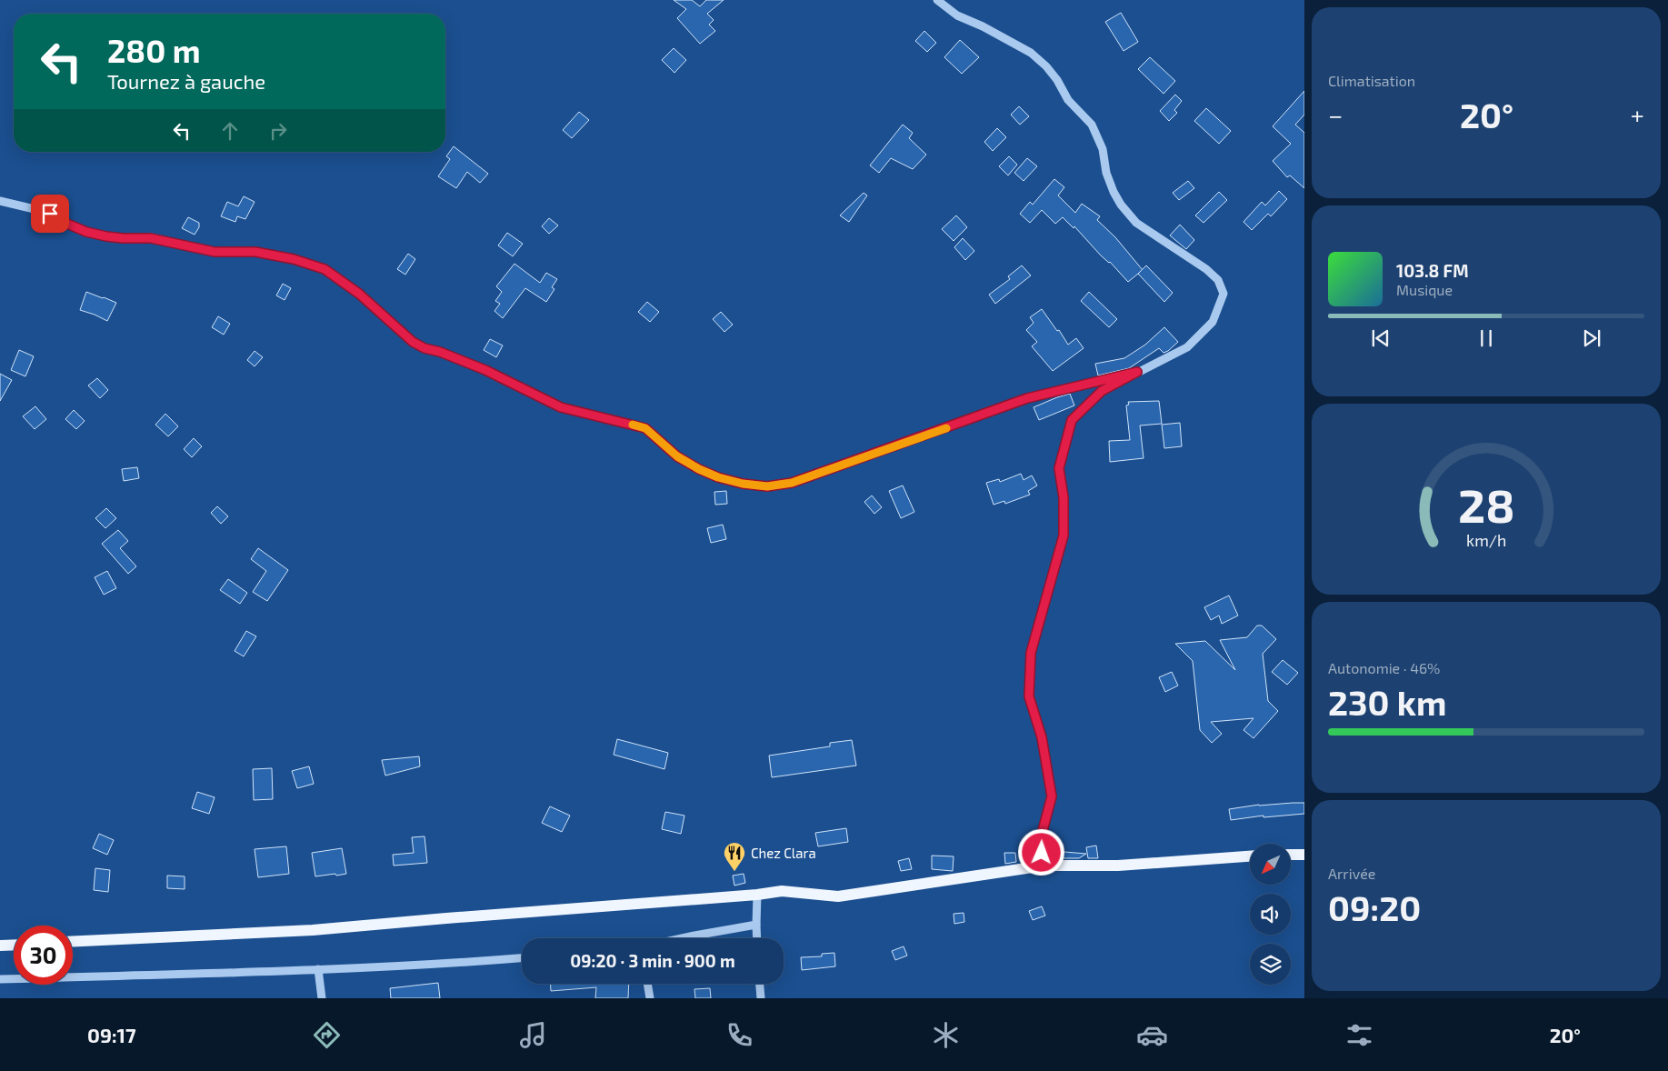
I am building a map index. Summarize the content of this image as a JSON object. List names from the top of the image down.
{
  "places": {
    "restaurant": ["Chez Clara"]
  },
  "north": "bottom left",
  "page": {
    "tile": [
      "Climatisation",
      ["Autonomie · 46%", "230 km"],
      ["Arrivée", "09:20"]
    ],
    "turn": ["280 m", "Tournez à gauche"],
    "heat": ["−", "20°", "+"],
    "song": ["103.8 FM", "Musique"],
    "limit": "30",
    "trip": "09:20 · 3 min · 900 m",
    "tabs": ["09:17", "20°"],
    "gauge": ["28", "km/h"]
  }
}
